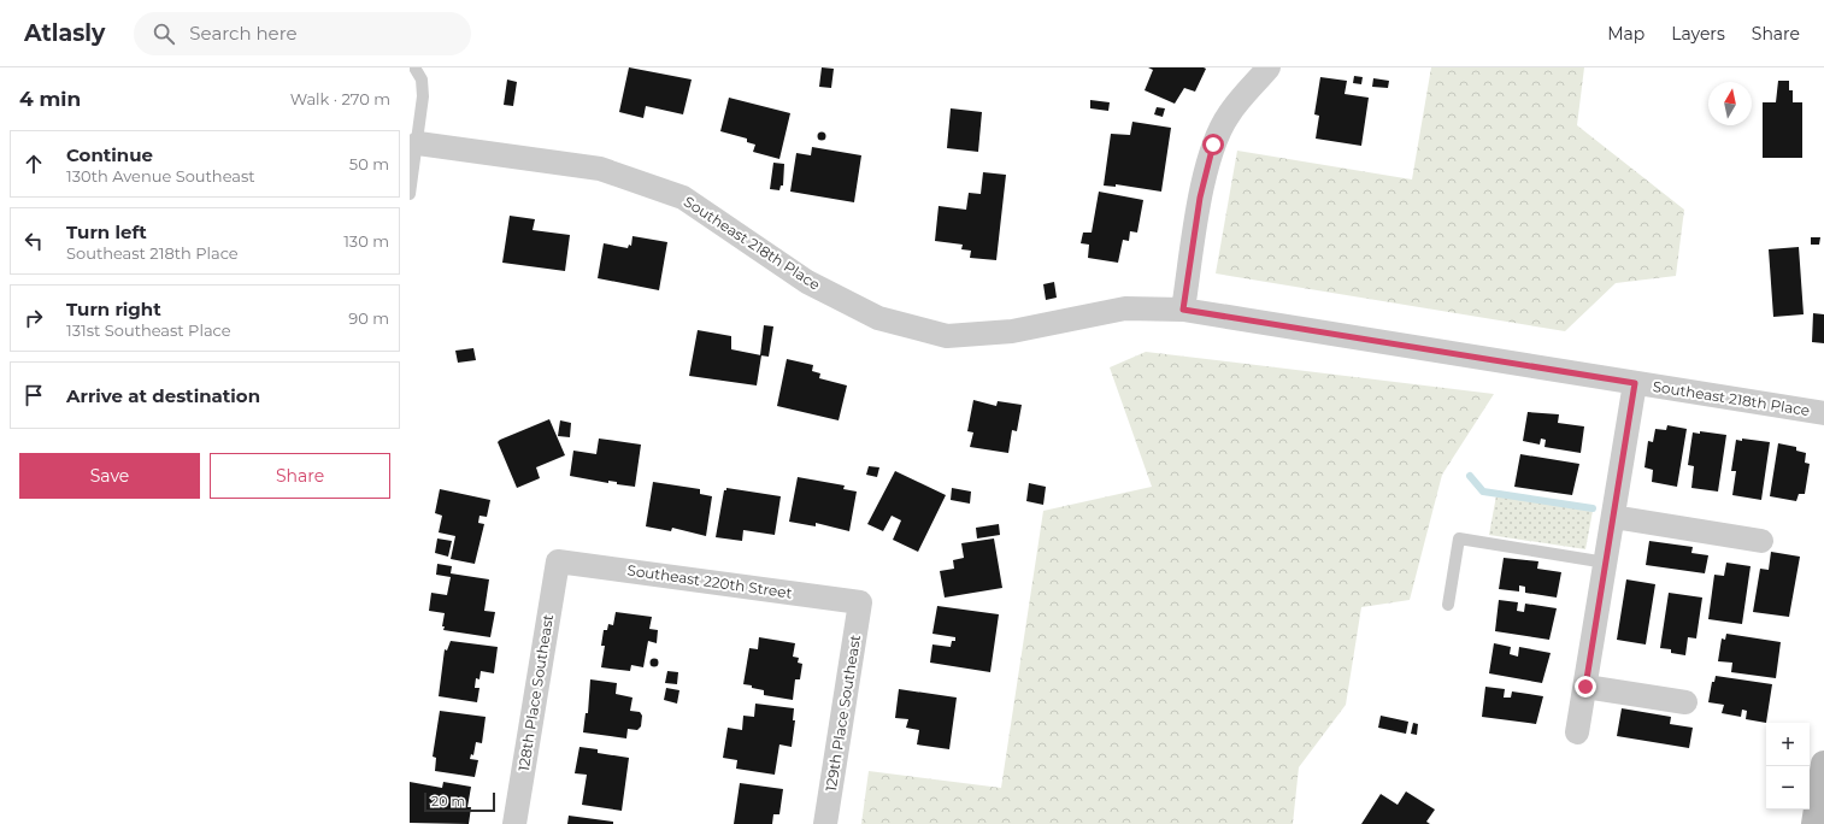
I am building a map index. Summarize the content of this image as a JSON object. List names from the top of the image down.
{
  "streets": {
    "street": [
      "Southeast 218th Place",
      "Southeast 220th Street",
      "128th Place Southeast",
      "129th Place Southeast"
    ]
  },
  "crossings": [
    ["Southeast 220th Street", "128th Place Southeast"],
    ["Southeast 220th Street", "129th Place Southeast"]
  ],
  "scale_bar": "20 m",
  "north": "top",
  "page": {
    "header": "Atlasly",
    "search": "Search here",
    "nav": ["Map", "Layers", "Share"],
    "heading": ["4 min", "Walk · 270 m"],
    "list": [
      ["Continue", "130th Avenue Southeast", "50 m"],
      ["Turn left", "Southeast 218th Place", "130 m"],
      ["Turn right", "131st Southeast Place", "90 m"],
      "Arrive at destination"
    ],
    "buttons": ["Save", "Share"],
    "map_buttons": ["+", "−"],
    "scale": "20 m"
  }
}
